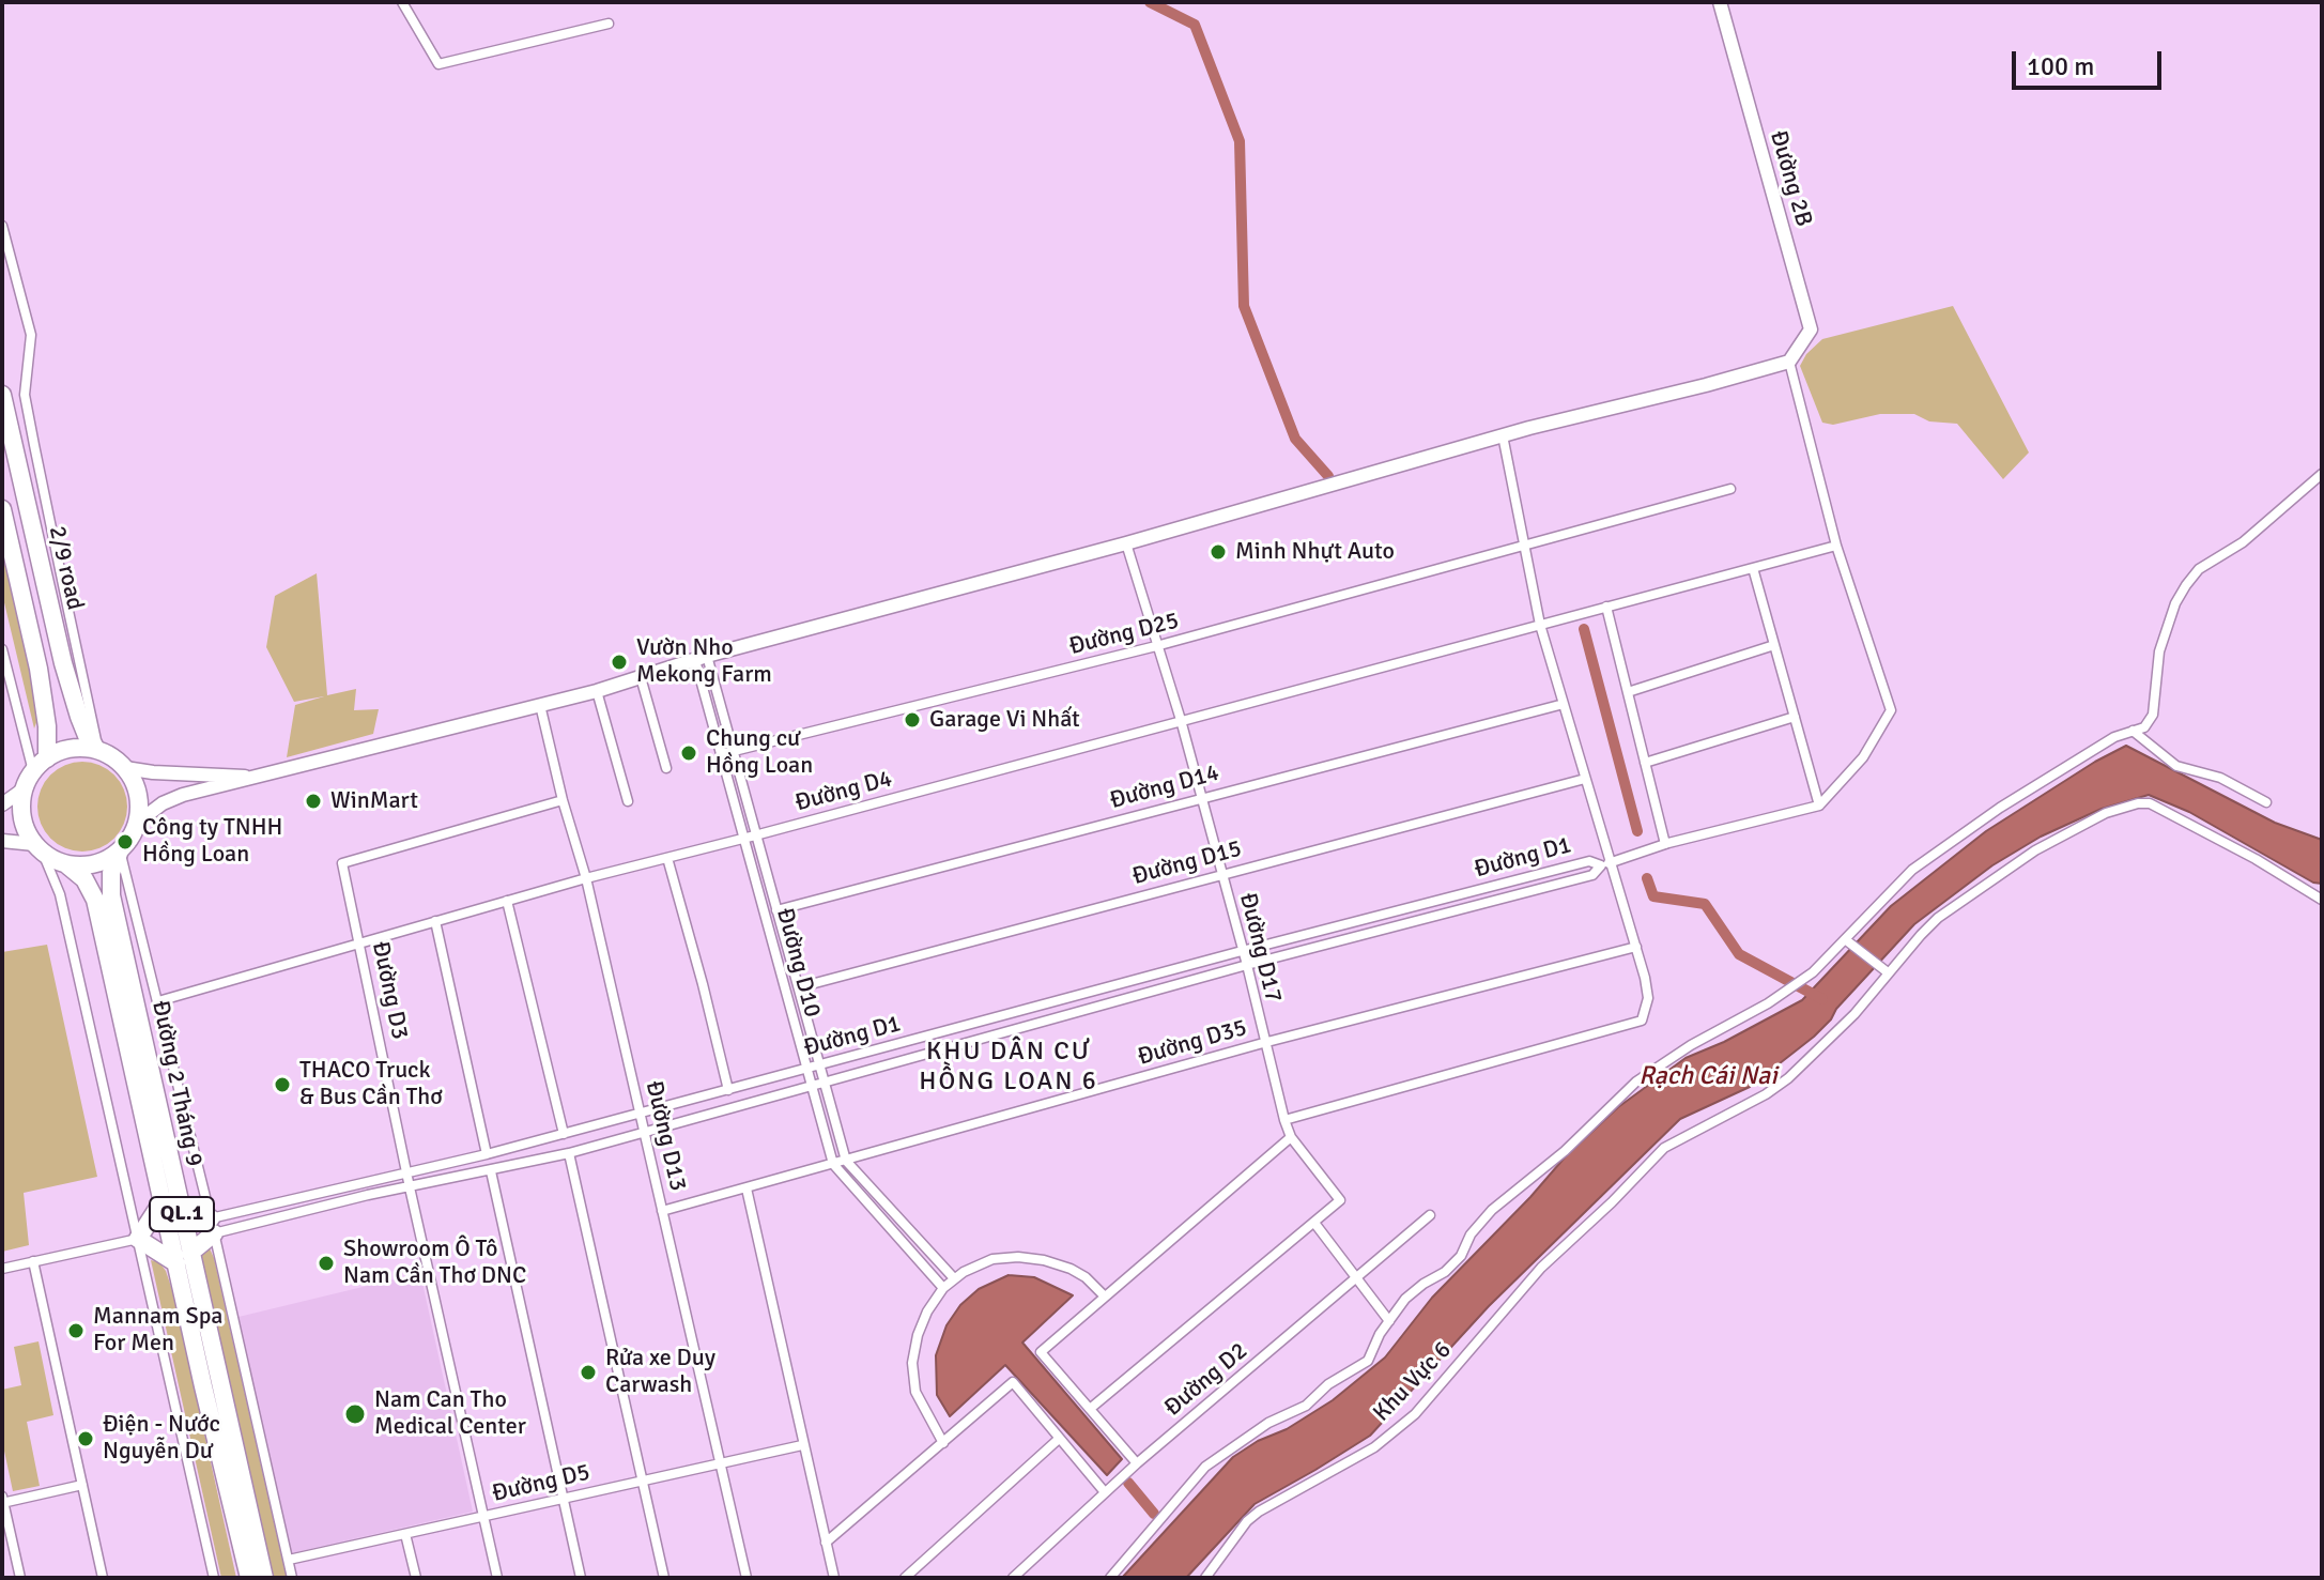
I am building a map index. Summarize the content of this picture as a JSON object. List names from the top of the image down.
{
  "streets": {
    "highway": ["2/9 road", "Đường 2 Tháng 9", "QL.1"],
    "street": [
      "Đường 2B",
      "Đường D25",
      "Đường D14",
      "Đường D4",
      "Đường D1",
      "Đường D15",
      "Đường D17",
      "Đường D10",
      "Đường D3",
      "Đường D35",
      "Đường D13",
      "Đường D2",
      "Khu Vực 6",
      "Đường D5"
    ]
  },
  "crossings": [
    ["2/9 road", "Đường 2 Tháng 9"],
    ["Đường D25", "Đường D17"],
    ["Đường D25", "Đường D10"],
    ["Đường D14", "Đường D17"],
    ["Đường D14", "Đường D10"],
    ["Đường D4", "Đường D17"],
    ["Đường D4", "Đường D10"],
    ["Đường D4", "Đường D3"],
    ["Đường D4", "Đường D13"],
    ["Đường D1", "Đường D17"],
    ["Đường D1", "Đường D10"],
    ["Đường D1", "Đường D3"],
    ["Đường D1", "Đường D13"],
    ["Đường D15", "Đường D17"],
    ["Đường D15", "Đường D10"],
    ["Đường D17", "Đường D35"],
    ["Đường D10", "Đường D35"],
    ["Đường D3", "Đường D13"],
    ["Đường D3", "Đường D5"],
    ["Đường D35", "Đường D13"],
    ["Đường D13", "Đường D5"]
  ],
  "districts": ["KHU DÂN CƯ HỒNG LOAN 6"],
  "water": ["Rạch Cái Nai"],
  "places": [
    "Minh Nhựt Auto",
    "Vườn Nho Mekong Farm",
    "Garage Vi Nhất",
    "Chung cư Hồng Loan",
    "WinMart",
    "Công ty TNHH Hồng Loan",
    "THACO Truck & Bus Cần Thơ",
    "Showroom Ô Tô Nam Cần Thơ DNC",
    "Mannam Spa For Men",
    "Rửa xe Duy Carwash",
    "Nam Can Tho Medical Center",
    "Điện - Nước Nguyễn Dư"
  ],
  "scale_bar": "100 m"
}
